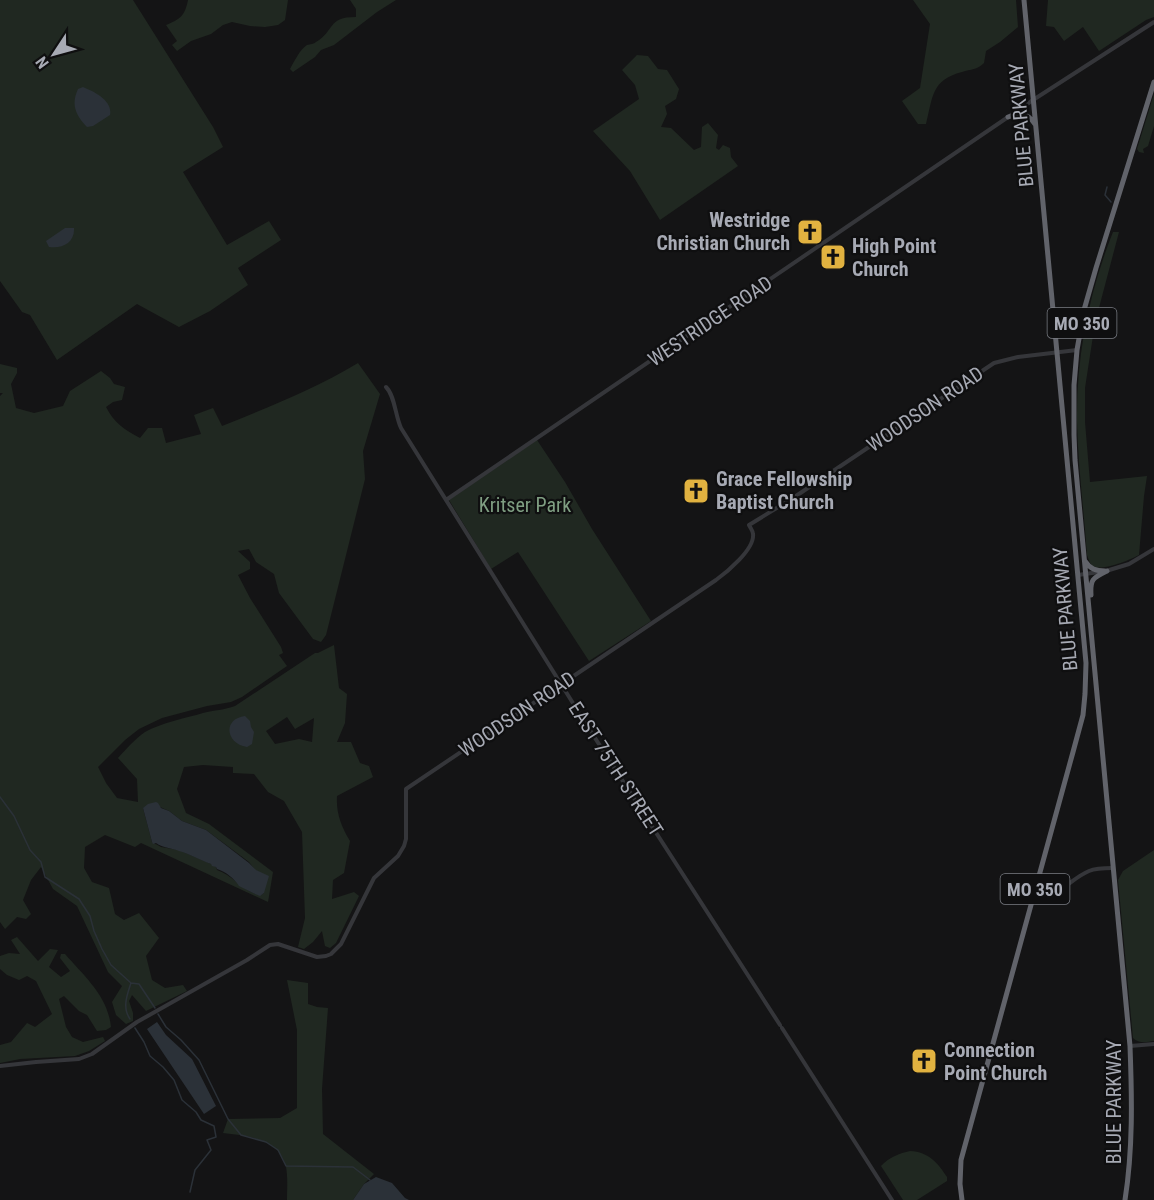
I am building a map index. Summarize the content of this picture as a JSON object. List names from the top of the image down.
{
  "streets": {
    "highway": ["BLUE PARKWAY", "MO 350"],
    "street": ["WESTRIDGE ROAD", "WOODSON ROAD", "EAST 75TH STREET"]
  },
  "crossings": [
    ["BLUE PARKWAY", "WESTRIDGE ROAD"],
    ["BLUE PARKWAY", "WOODSON ROAD"],
    ["WESTRIDGE ROAD", "EAST 75TH STREET"],
    ["WOODSON ROAD", "EAST 75TH STREET"]
  ],
  "parks": ["Kritser Park"],
  "places": {
    "church": [
      "Westridge Christian Church",
      "High Point Church",
      "Grace Fellowship Baptist Church",
      "Connection Point Church"
    ]
  },
  "north": "bottom left"
}
